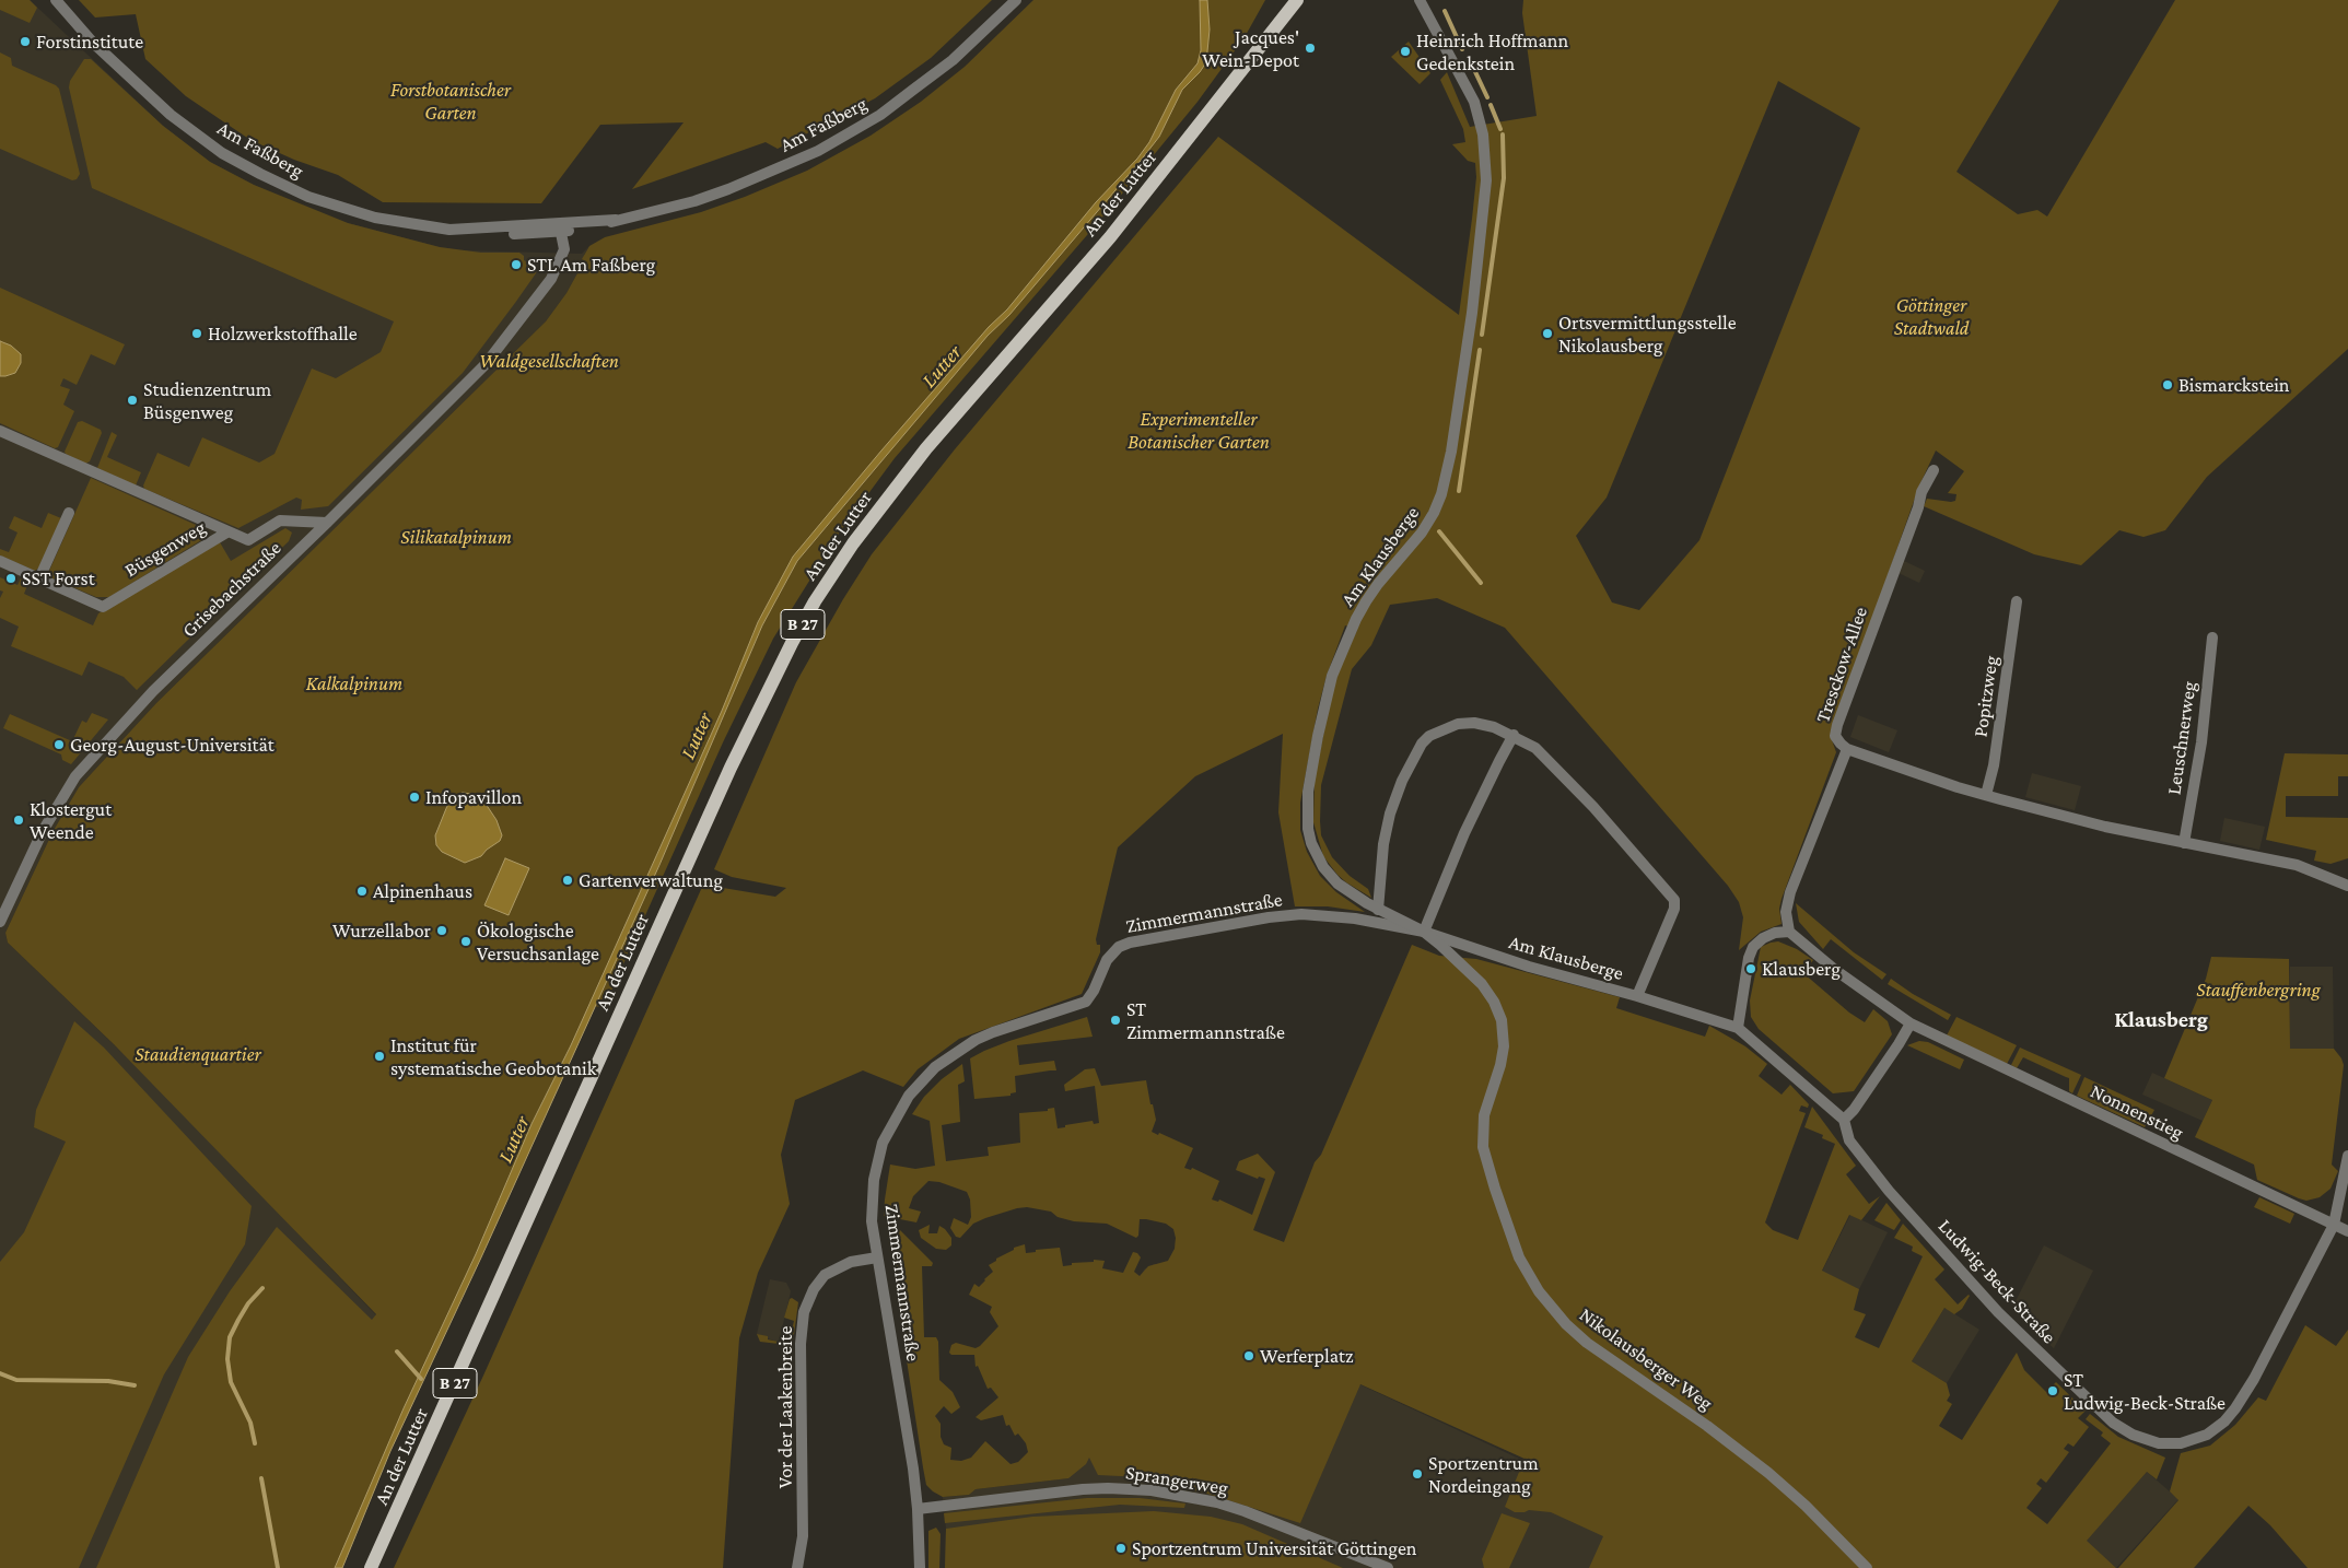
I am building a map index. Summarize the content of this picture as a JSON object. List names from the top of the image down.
{
  "streets": {
    "main road": ["An der Lutter", "B 27"],
    "street": [
      "Am Faßberg",
      "Büsgenweg",
      "Am Klausberge",
      "Grisebachstraße",
      "Tresckow-Allee",
      "Popitzweg",
      "Leuschnerweg",
      "Zimmermannstraße",
      "Nonnenstieg",
      "Ludwig-Beck-Straße",
      "Nikolausberger Weg",
      "Vor der Laakenbreite",
      "Sprangerweg"
    ]
  },
  "crossings": [
    ["Am Faßberg", "Grisebachstraße"],
    ["Büsgenweg", "Grisebachstraße"],
    ["Am Klausberge", "Zimmermannstraße"],
    ["Am Klausberge", "Ludwig-Beck-Straße"],
    ["Am Klausberge", "Nikolausberger Weg"],
    ["Tresckow-Allee", "Nonnenstieg"],
    ["Zimmermannstraße", "Nikolausberger Weg"],
    ["Zimmermannstraße", "Vor der Laakenbreite"],
    ["Zimmermannstraße", "Sprangerweg"],
    ["Nonnenstieg", "Ludwig-Beck-Straße"]
  ],
  "districts": ["Klausberg"],
  "water": ["Lutter"],
  "parks": [
    "Forstbotanischer Garten",
    "Göttinger Stadtwald",
    "Waldgesellschaften",
    "Experimenteller Botanischer Garten",
    "Silikatalpinum",
    "Kalkalpinum",
    "Stauffenbergring",
    "Staudienquartier"
  ],
  "places": [
    "Forstinstitute",
    "Jacques' Wein-Depot",
    "Heinrich Hoffmann Gedenkstein",
    "STL Am Faßberg",
    "Holzwerkstoffhalle",
    "Ortsvermittlungsstelle Nikolausberg",
    "Bismarckstein",
    "Studienzentrum Büsgenweg",
    "SST Forst",
    "Georg-August-Universität",
    "Infopavillon",
    "Klostergut Weende",
    "Gartenverwaltung",
    "Alpinenhaus",
    "Wurzellabor",
    "Ökologische Versuchsanlage",
    "Klausberg",
    "ST Zimmermannstraße",
    "Institut für systematische Geobotanik",
    "Werferplatz",
    "ST Ludwig-Beck-Straße",
    "Sportzentrum Nordeingang",
    "Sportzentrum Universität Göttingen"
  ]
}
